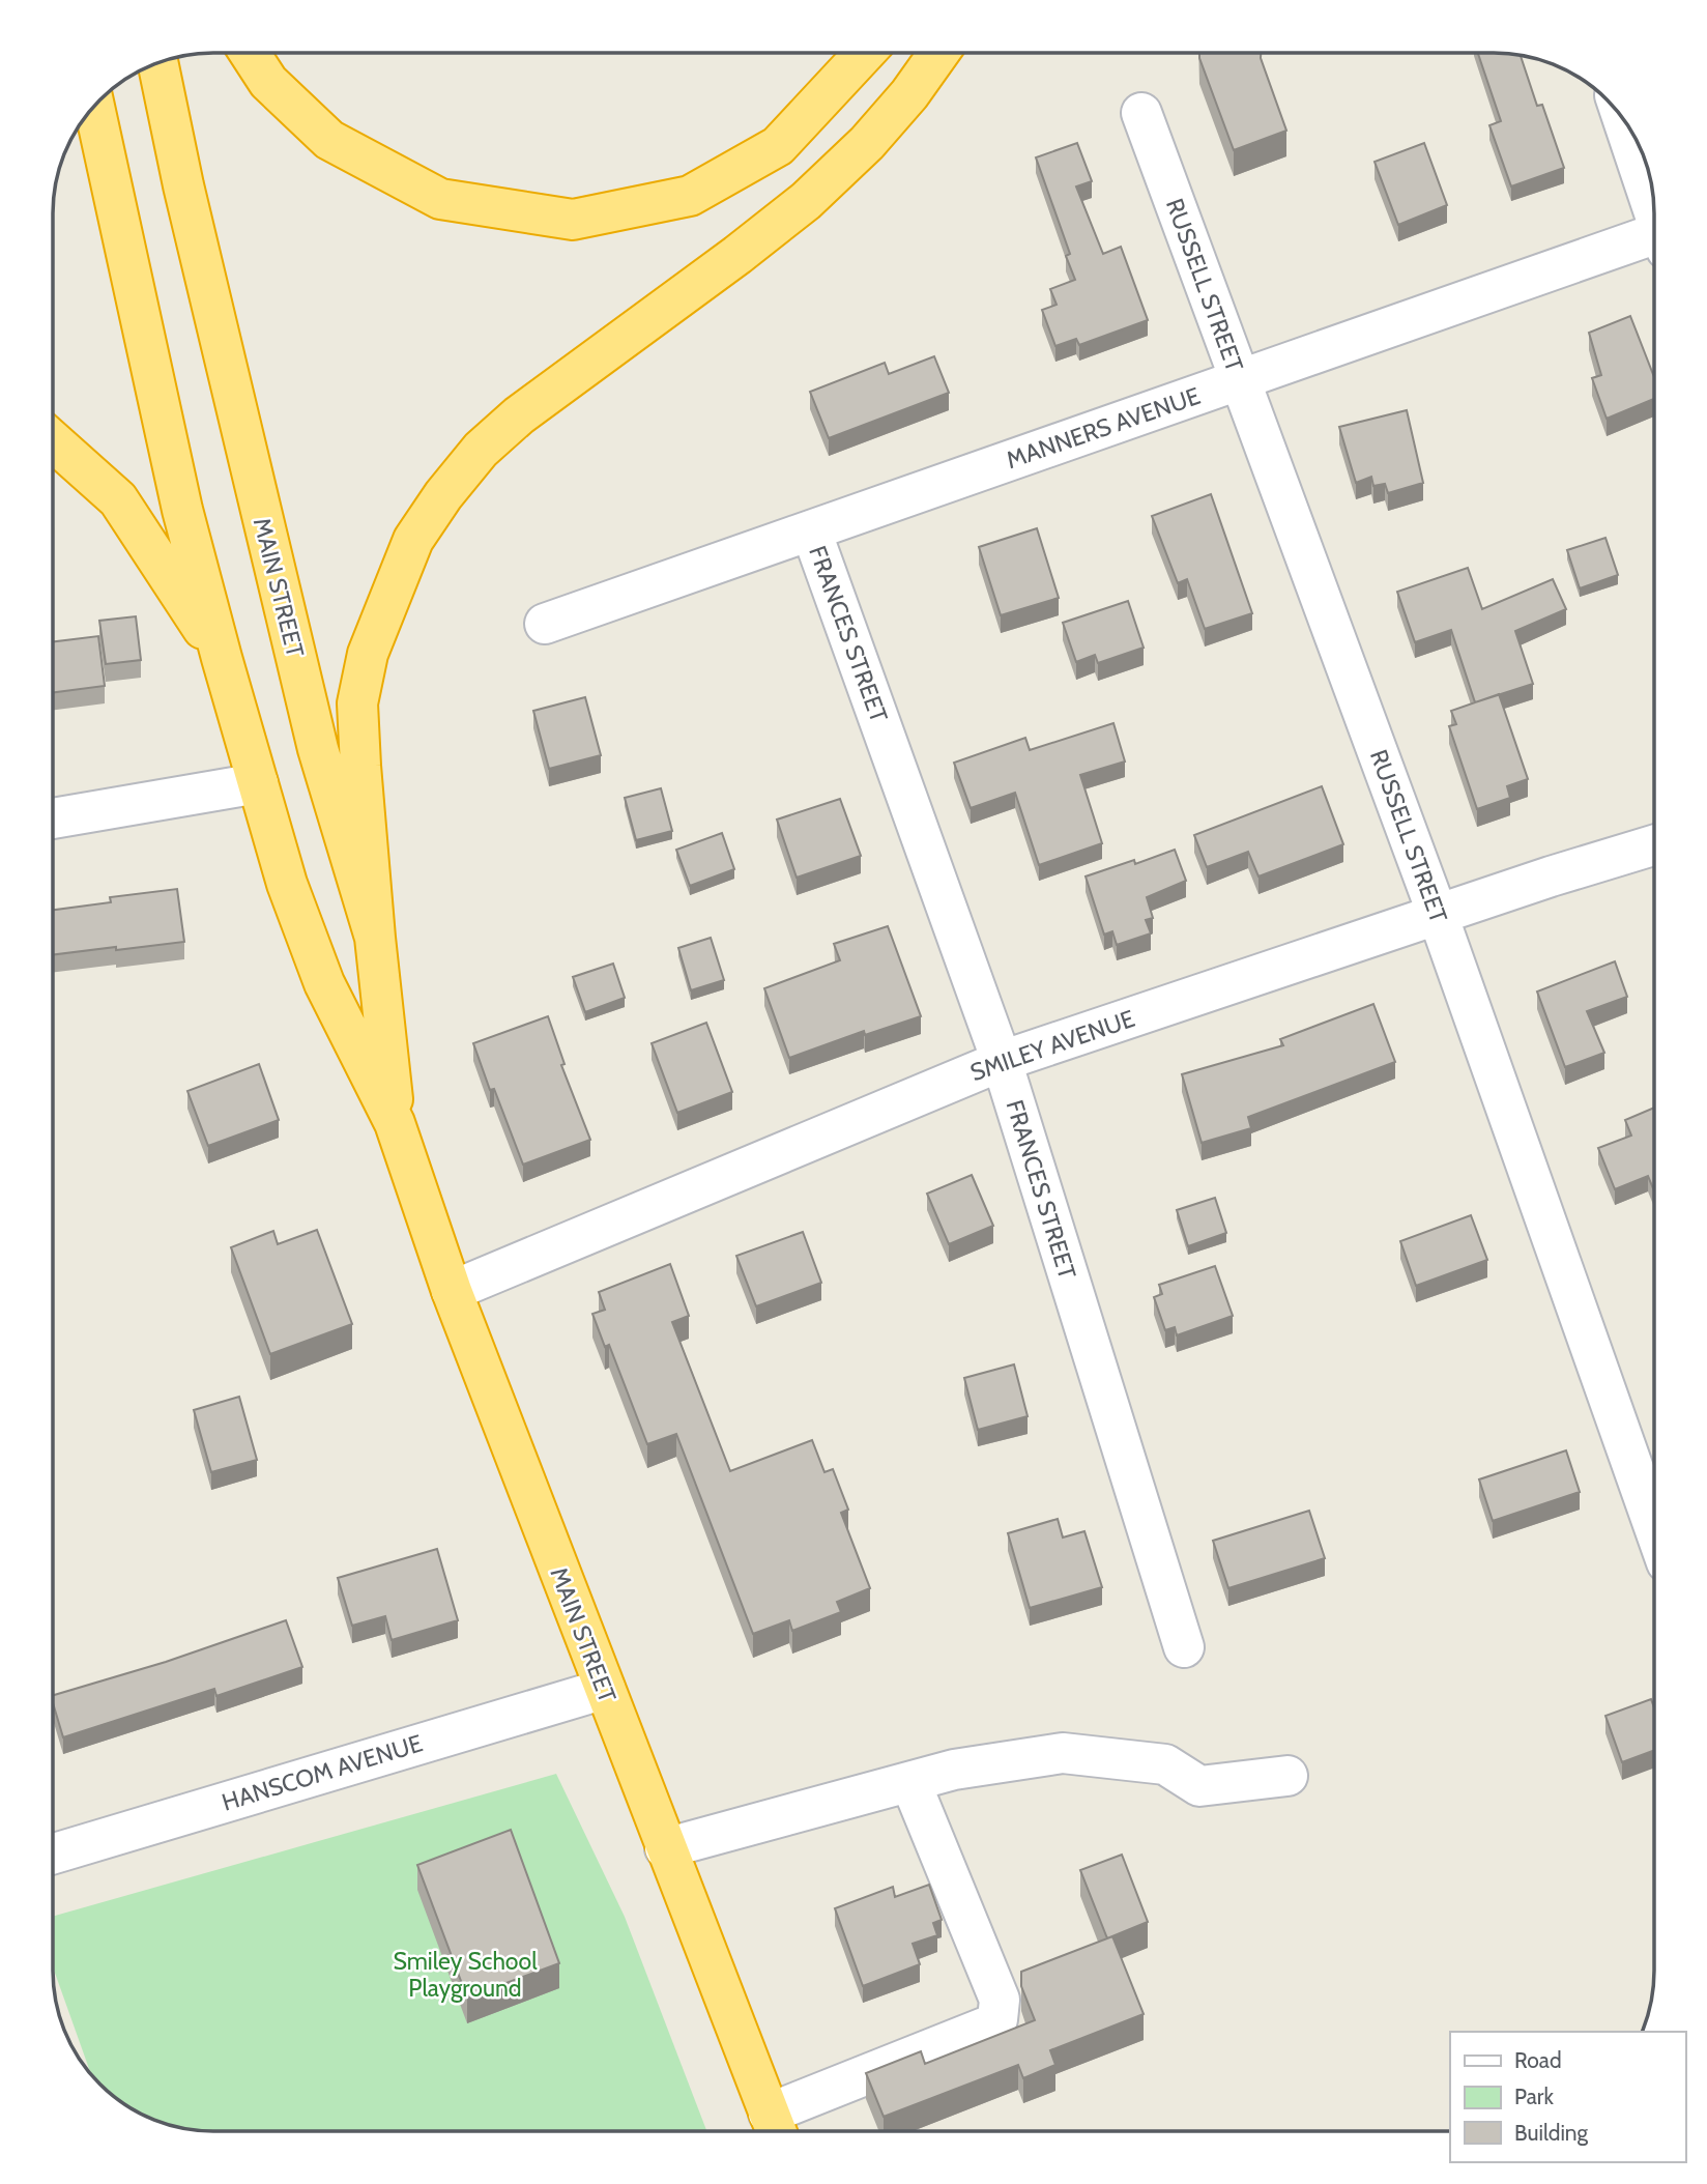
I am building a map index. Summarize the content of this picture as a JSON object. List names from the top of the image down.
{
  "streets": {
    "highway": ["MAIN STREET"],
    "street": [
      "RUSSELL STREET",
      "MANNERS AVENUE",
      "FRANCES STREET",
      "SMILEY AVENUE",
      "HANSCOM AVENUE"
    ]
  },
  "crossings": [
    ["RUSSELL STREET", "MANNERS AVENUE"],
    ["RUSSELL STREET", "SMILEY AVENUE"],
    ["MANNERS AVENUE", "FRANCES STREET"],
    ["MAIN STREET", "SMILEY AVENUE"],
    ["MAIN STREET", "HANSCOM AVENUE"],
    ["FRANCES STREET", "SMILEY AVENUE"]
  ],
  "parks": ["Smiley School Playground"],
  "legend": ["Road", "Park", "Building"]
}
